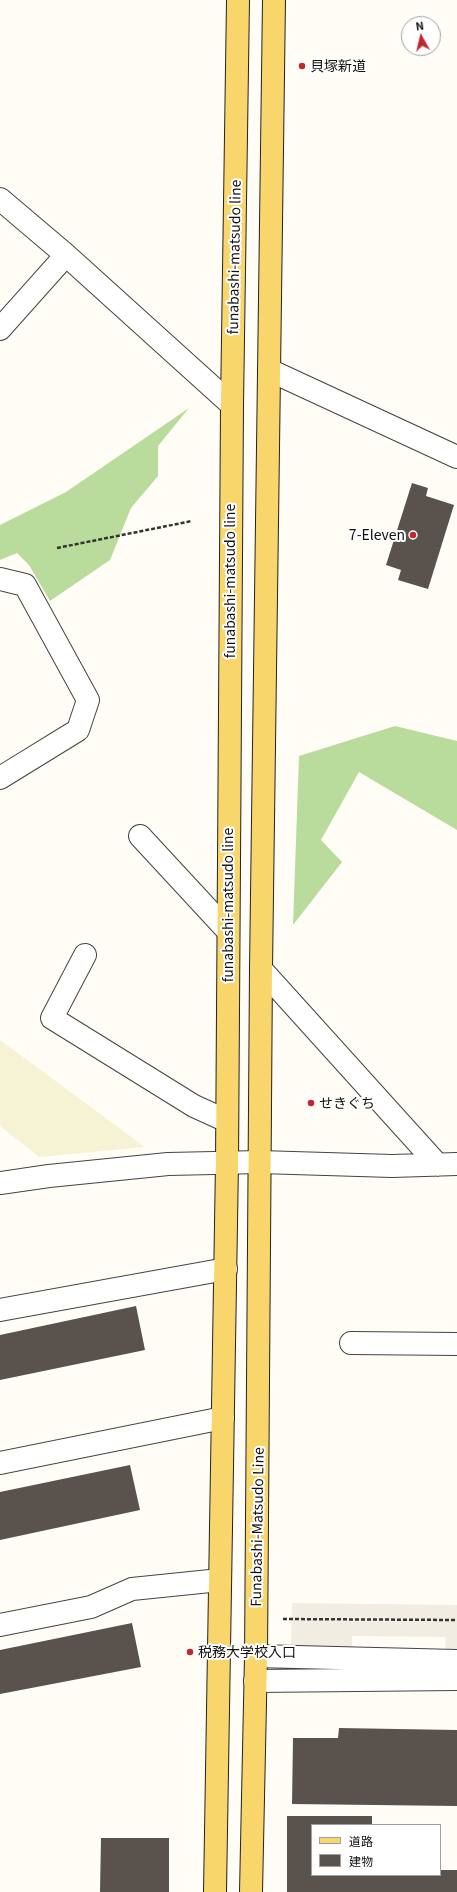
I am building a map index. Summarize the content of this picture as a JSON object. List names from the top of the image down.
{
  "streets": {
    "main road": ["funabashi-matsudo line", "Funabashi-Matsudo Line"]
  },
  "places": [
    "貝塚新道",
    "7-Eleven",
    "せきぐち",
    "税務大学校入口"
  ],
  "legend": ["道路", "建物"],
  "north": "top"
}
